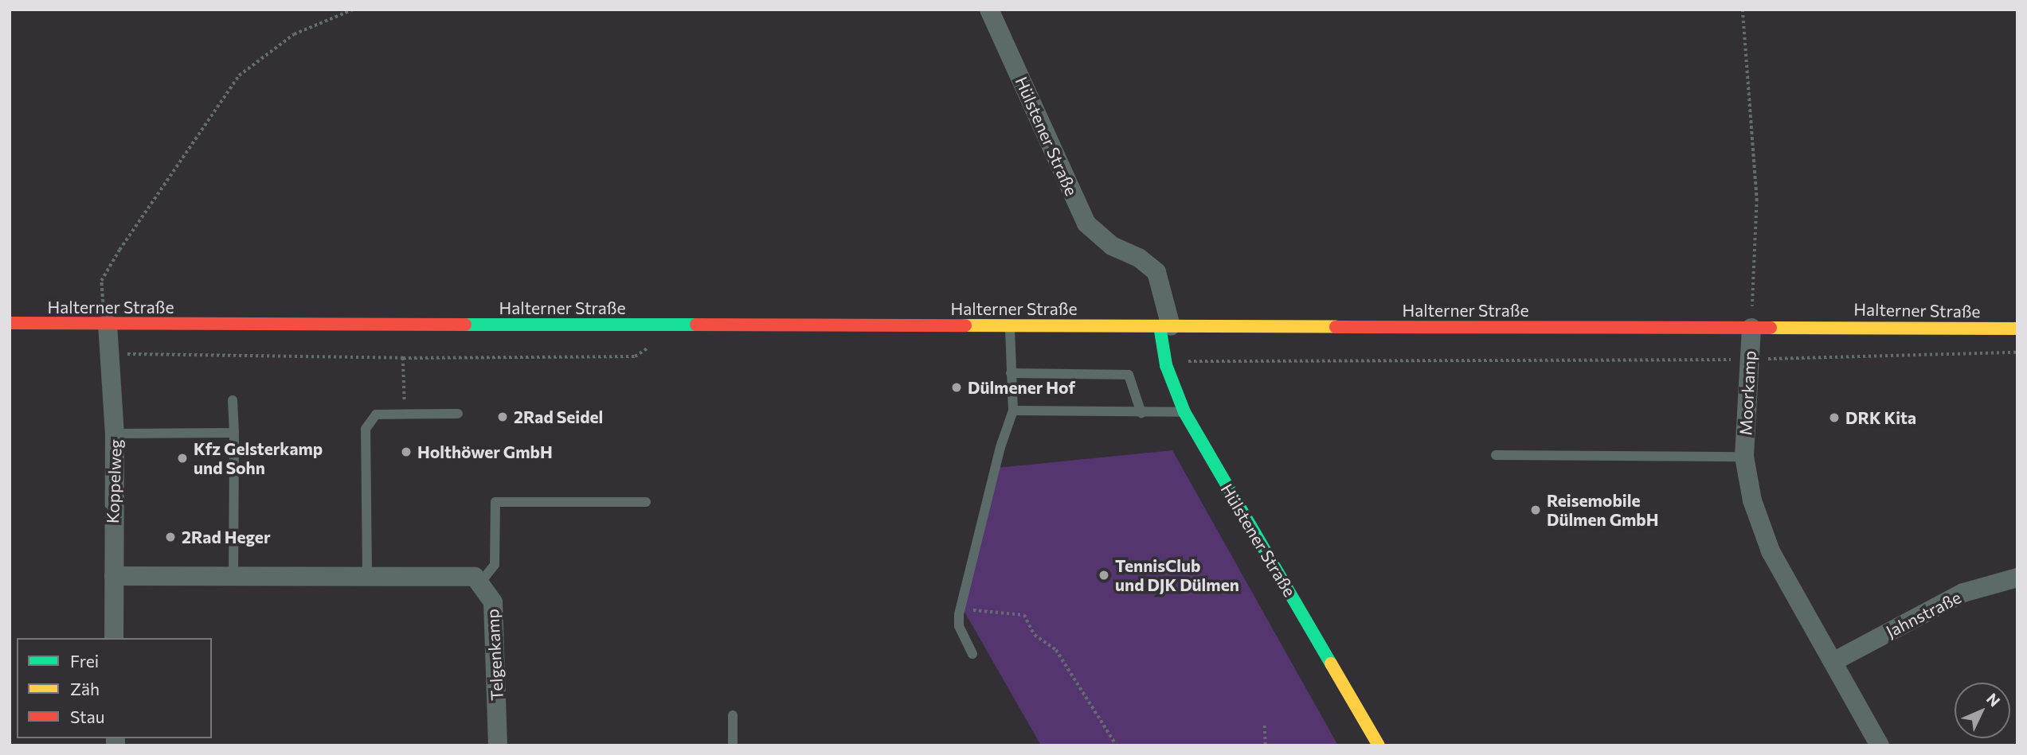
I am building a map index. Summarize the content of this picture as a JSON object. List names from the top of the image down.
{
  "streets": {
    "main road": ["Hülstener Straße", "Halterner Straße"],
    "street": [
      "Moorkamp",
      "Koppelweg",
      "Jahnstraße",
      "Telgenkamp"
    ]
  },
  "crossings": [
    ["Hülstener Straße", "Halterner Straße"],
    ["Halterner Straße", "Moorkamp"],
    ["Halterner Straße", "Koppelweg"],
    ["Moorkamp", "Jahnstraße"]
  ],
  "places": [
    "Dülmener Hof",
    "2Rad Seidel",
    "DRK Kita",
    "Holthöwer GmbH",
    "Kfz Gelsterkamp und Sohn",
    "Reisemobile Dülmen GmbH",
    "2Rad Heger",
    "TennisClub und DJK Dülmen"
  ],
  "legend": ["Frei", "Zäh", "Stau"],
  "north": "top right"
}
